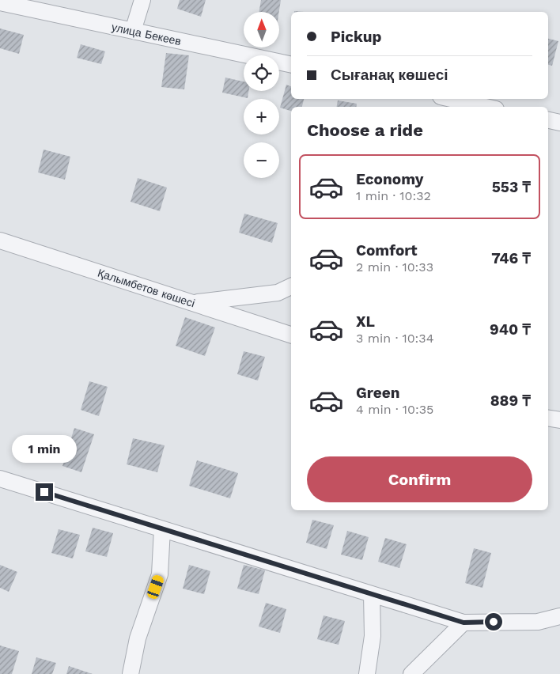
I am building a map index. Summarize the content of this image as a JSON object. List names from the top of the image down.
{
  "streets": {
    "street": ["улица Бекеев", "Қалымбетов көшесі"]
  },
  "north": "top",
  "page": {
    "map_buttons": ["+", "−"],
    "banner": ["Pickup", "Сығанақ көшесі"],
    "heading": "Choose a ride",
    "list": [
      {
        "name": "Economy",
        "note": "1 min · 10:32",
        "value": "553 ₸"
      },
      {
        "name": "Comfort",
        "note": "2 min · 10:33",
        "value": "746 ₸"
      },
      {
        "name": "XL",
        "note": "3 min · 10:34",
        "value": "940 ₸"
      },
      {
        "name": "Green",
        "note": "4 min · 10:35",
        "value": "889 ₸"
      }
    ],
    "bubble": "1 min",
    "buttons": "Confirm"
  }
}
